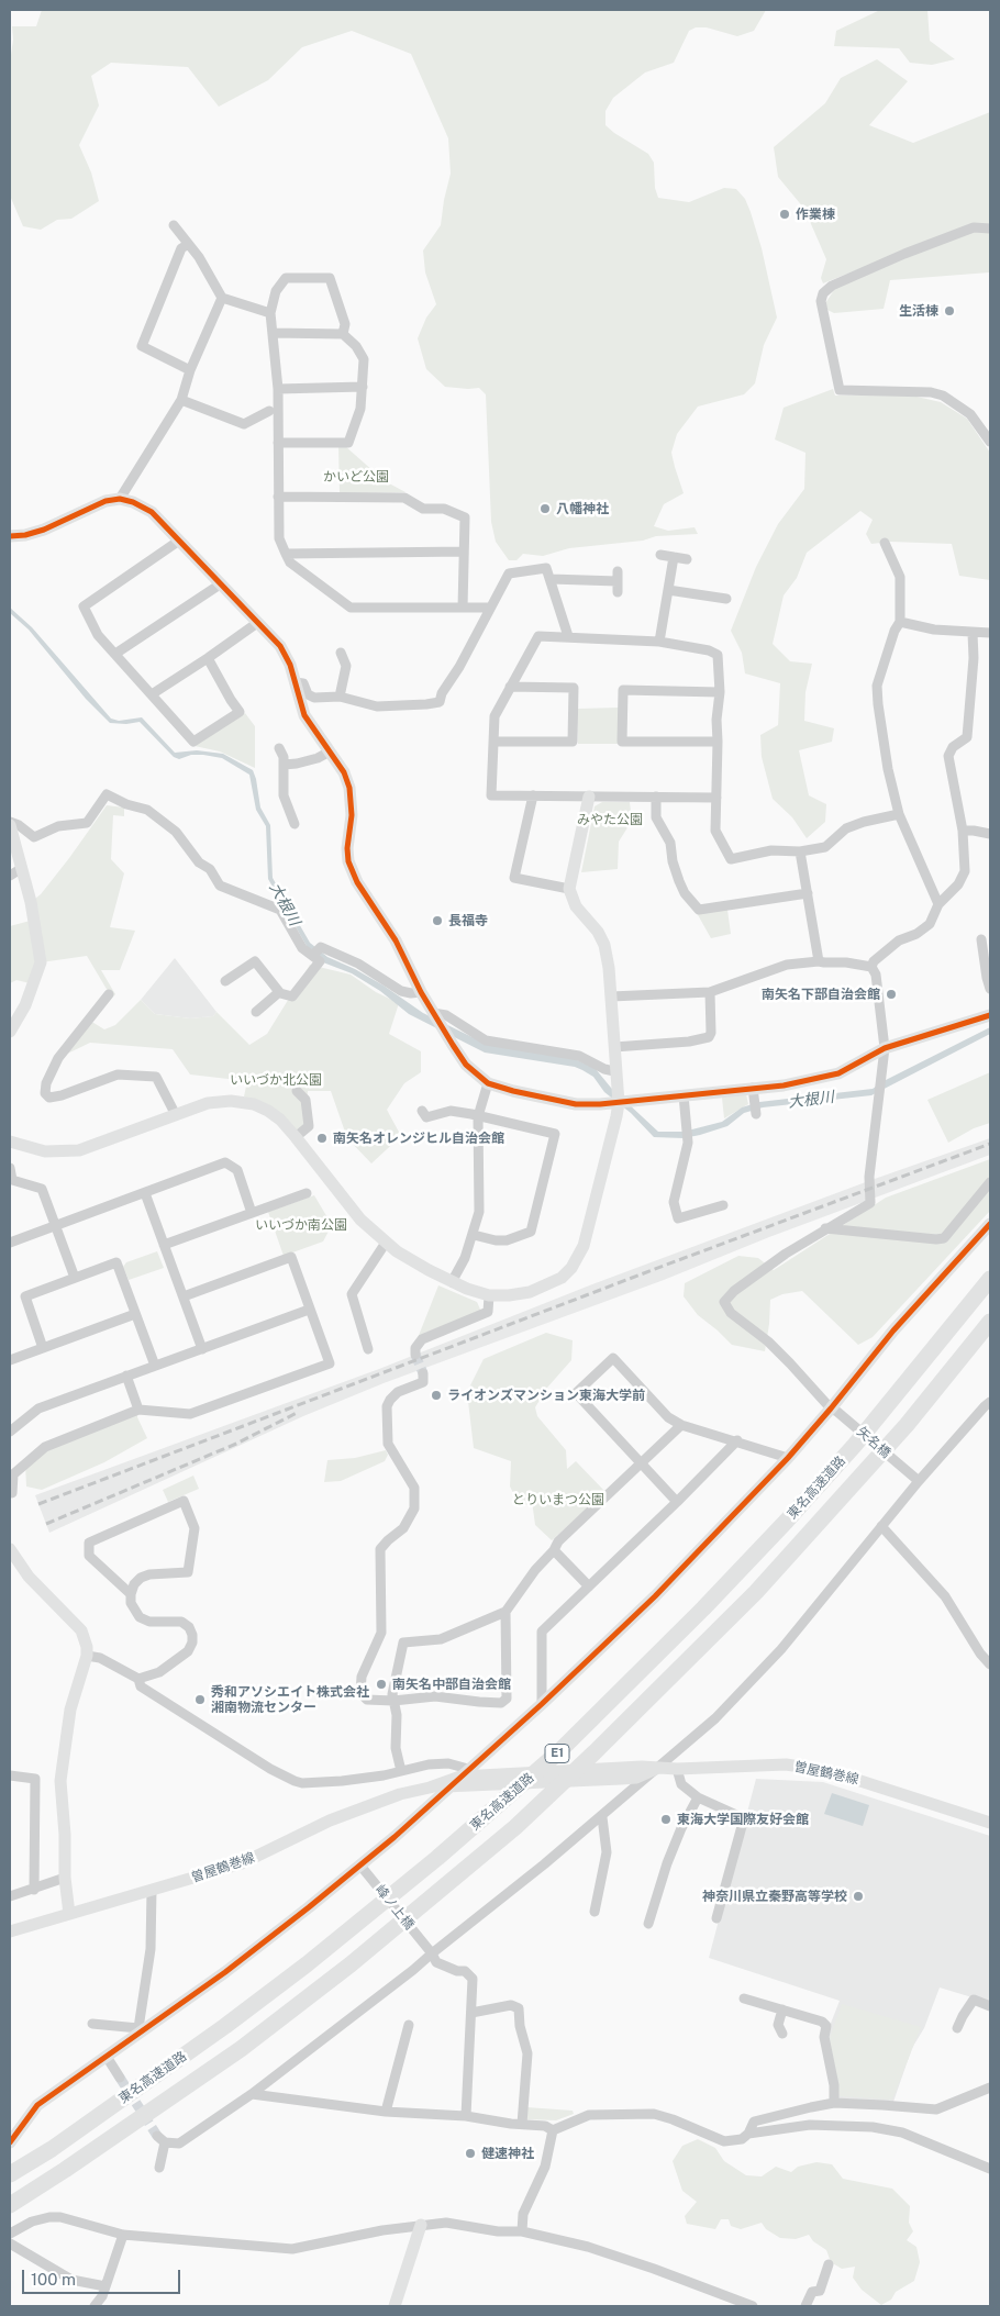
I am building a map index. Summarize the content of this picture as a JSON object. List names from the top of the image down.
{
  "streets": {
    "highway": ["東名高速道路", "E1"],
    "street": ["矢名橋", "曽屋鶴巻線", "峰ノ上橋"]
  },
  "water": ["大根川"],
  "parks": [
    "かいど公園",
    "みやた公園",
    "いいづか北公園",
    "いいづか南公園",
    "とりいまつ公園"
  ],
  "places": [
    "作業棟",
    "生活棟",
    "八幡神社",
    "長福寺",
    "南矢名下部自治会館",
    "南矢名オレンジヒル自治会館",
    "ライオンズマンション東海大学前",
    "南矢名中部自治会館",
    "秀和アソシエイト株式会社 湘南物流センター",
    "東海大学国際友好会館",
    "神奈川県立秦野高等学校",
    "健速神社"
  ],
  "scale_bar": "100 m"
}
